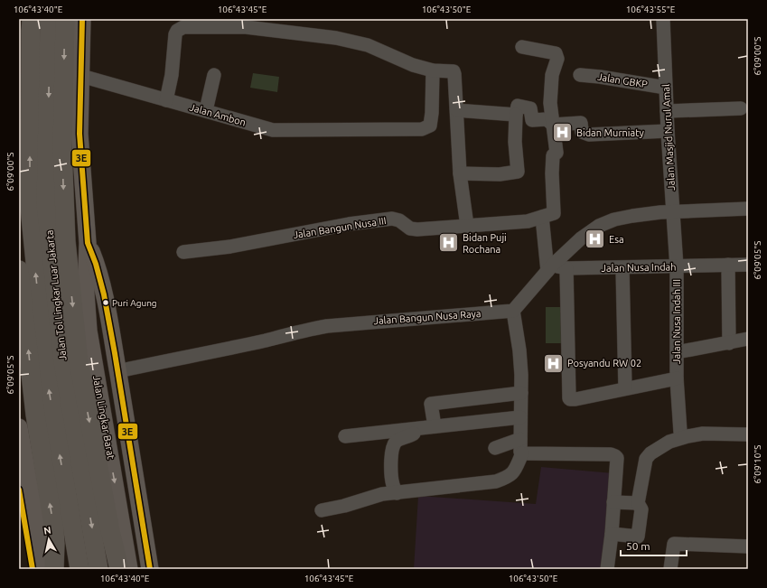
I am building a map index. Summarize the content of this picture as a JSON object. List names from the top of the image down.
{
  "streets": {
    "highway": ["Jalan Tol Lingkar Luar Jakarta"],
    "main road": ["Jalan Lingkar Barat"],
    "street": [
      "Jalan GBKP",
      "Jalan Ambon",
      "Jalan Masjid Nurul Amal",
      "Jalan Bangun Nusa III",
      "Jalan Nusa Indah",
      "Jalan Bangun Nusa Raya",
      "Jalan Nusa Indah III"
    ]
  },
  "crossings": [
    ["Jalan GBKP", "Jalan Masjid Nurul Amal"],
    ["Jalan Ambon", "Jalan Lingkar Barat"],
    ["Jalan Masjid Nurul Amal", "Jalan Nusa Indah III"],
    ["Jalan Nusa Indah", "Jalan Nusa Indah III"],
    ["Jalan Bangun Nusa Raya", "Jalan Lingkar Barat"]
  ],
  "places": {
    "hospital": [
      "Bidan Murniaty",
      "Esa",
      "Bidan Puji Rochana",
      "Posyandu RW 02"
    ],
    "other": ["Puri Agung"]
  },
  "lines": ["transit line 3E"],
  "scale_bar": "50 m",
  "north": "top",
  "coordinates": [
    "106°43'40\"E",
    "106°43'45\"E",
    "106°43'50\"E",
    "106°43'55\"E",
    "6°09'00\"S",
    "6°09'05\"S",
    "6°09'10\"S"
  ]
}
